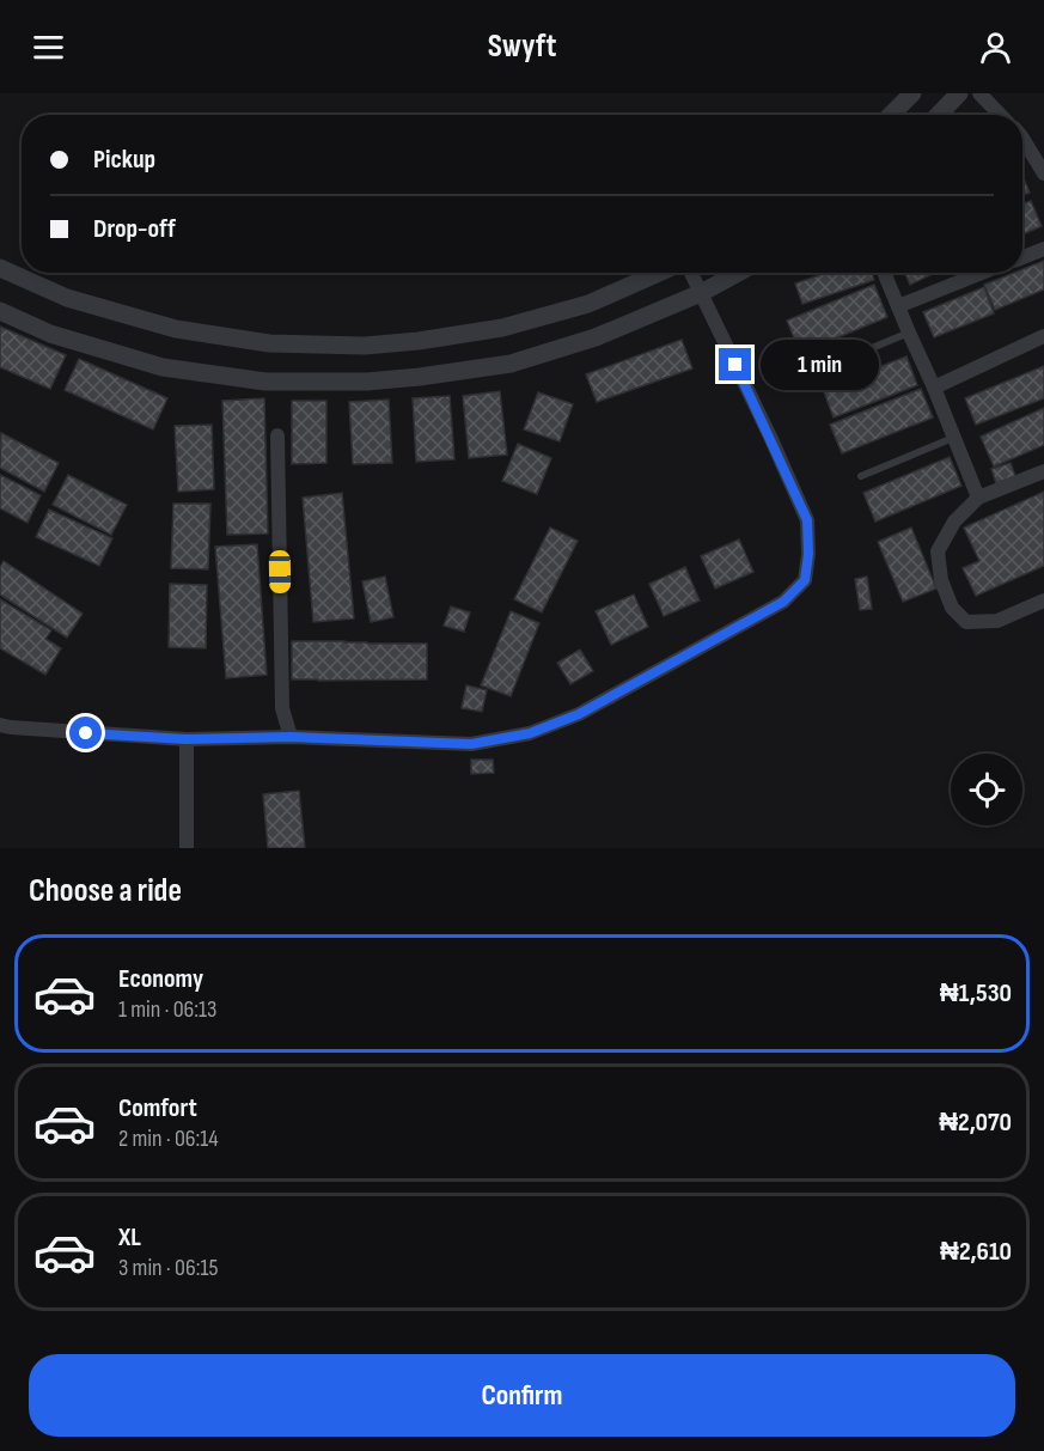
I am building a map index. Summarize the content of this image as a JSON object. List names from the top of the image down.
{
  "page": {
    "header": "Swyft",
    "banner": ["Pickup", "Drop-off"],
    "bubble": "1 min",
    "heading": "Choose a ride",
    "list": [
      {
        "name": "Economy",
        "note": "1 min · 06:13",
        "value": "₦1,530"
      },
      {
        "name": "Comfort",
        "note": "2 min · 06:14",
        "value": "₦2,070"
      },
      {
        "name": "XL",
        "note": "3 min · 06:15",
        "value": "₦2,610"
      }
    ],
    "buttons": "Confirm"
  }
}
